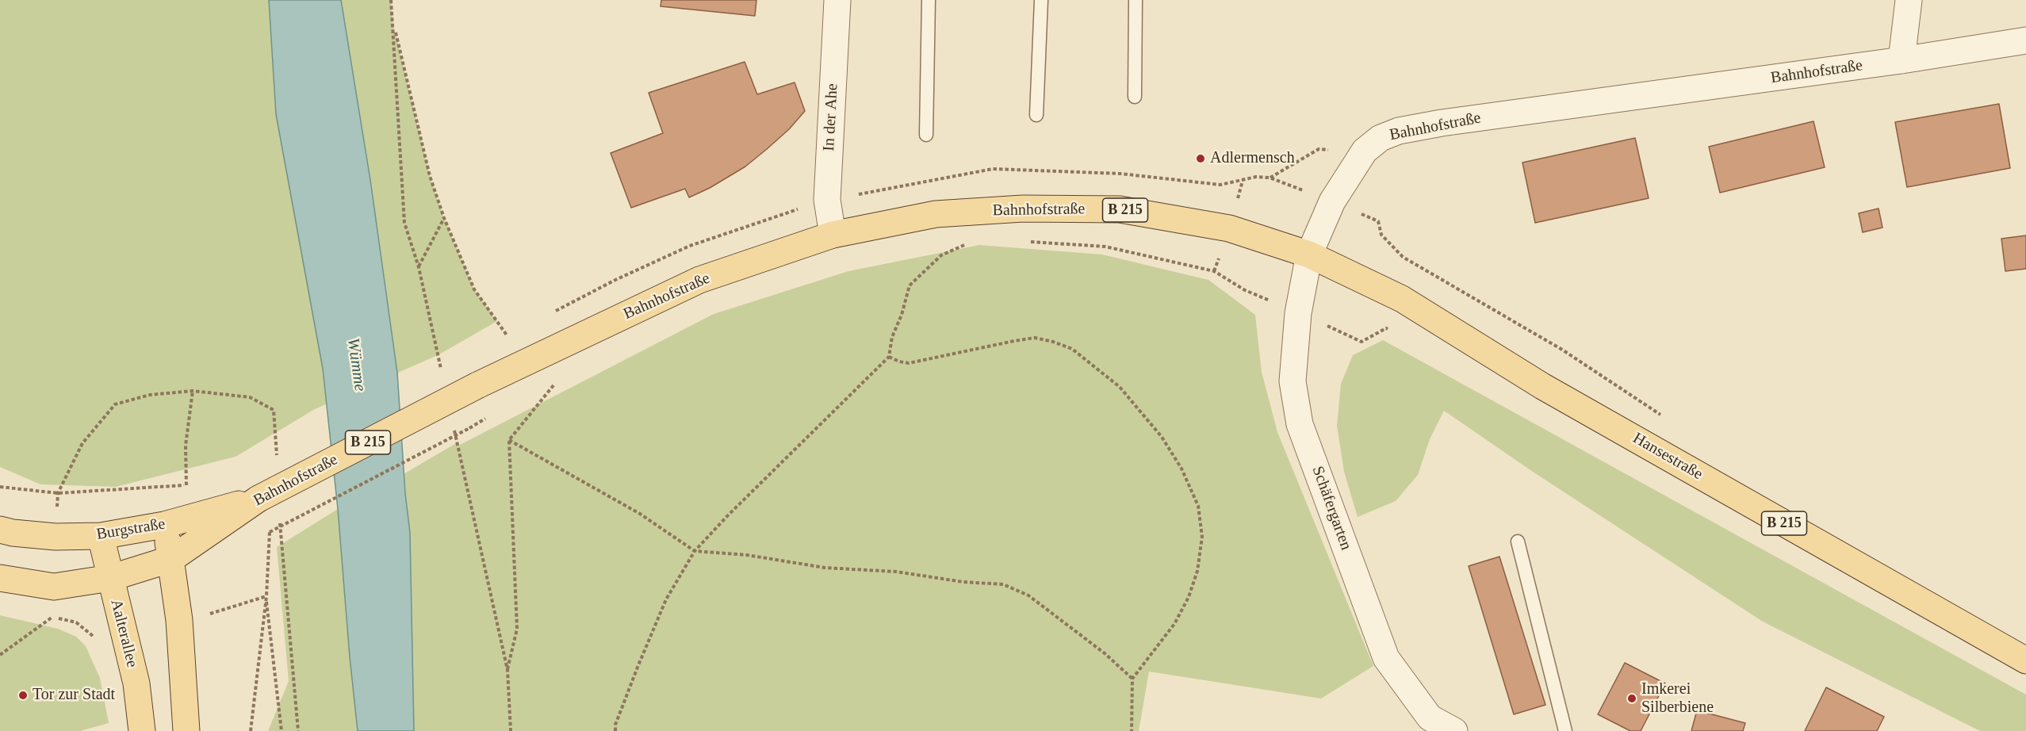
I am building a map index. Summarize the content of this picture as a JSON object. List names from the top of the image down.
{
  "streets": {
    "main road": [
      "Bahnhofstraße",
      "B 215",
      "Hansestraße",
      "Burgstraße",
      "Aalterallee"
    ],
    "street": ["In der Ahe", "Schäfergarten"]
  },
  "crossings": [
    ["Bahnhofstraße", "In der Ahe"],
    ["Bahnhofstraße", "B 215"],
    ["Bahnhofstraße", "Hansestraße"],
    ["Bahnhofstraße", "Schäfergarten"],
    ["Bahnhofstraße", "Burgstraße"],
    ["Bahnhofstraße", "Aalterallee"],
    ["B 215", "Aalterallee"],
    ["Hansestraße", "Schäfergarten"],
    ["Burgstraße", "Aalterallee"]
  ],
  "water": ["Wümme"],
  "places": ["Adlermensch", "Tor zur Stadt", "Imkerei Silberbiene"]
}
